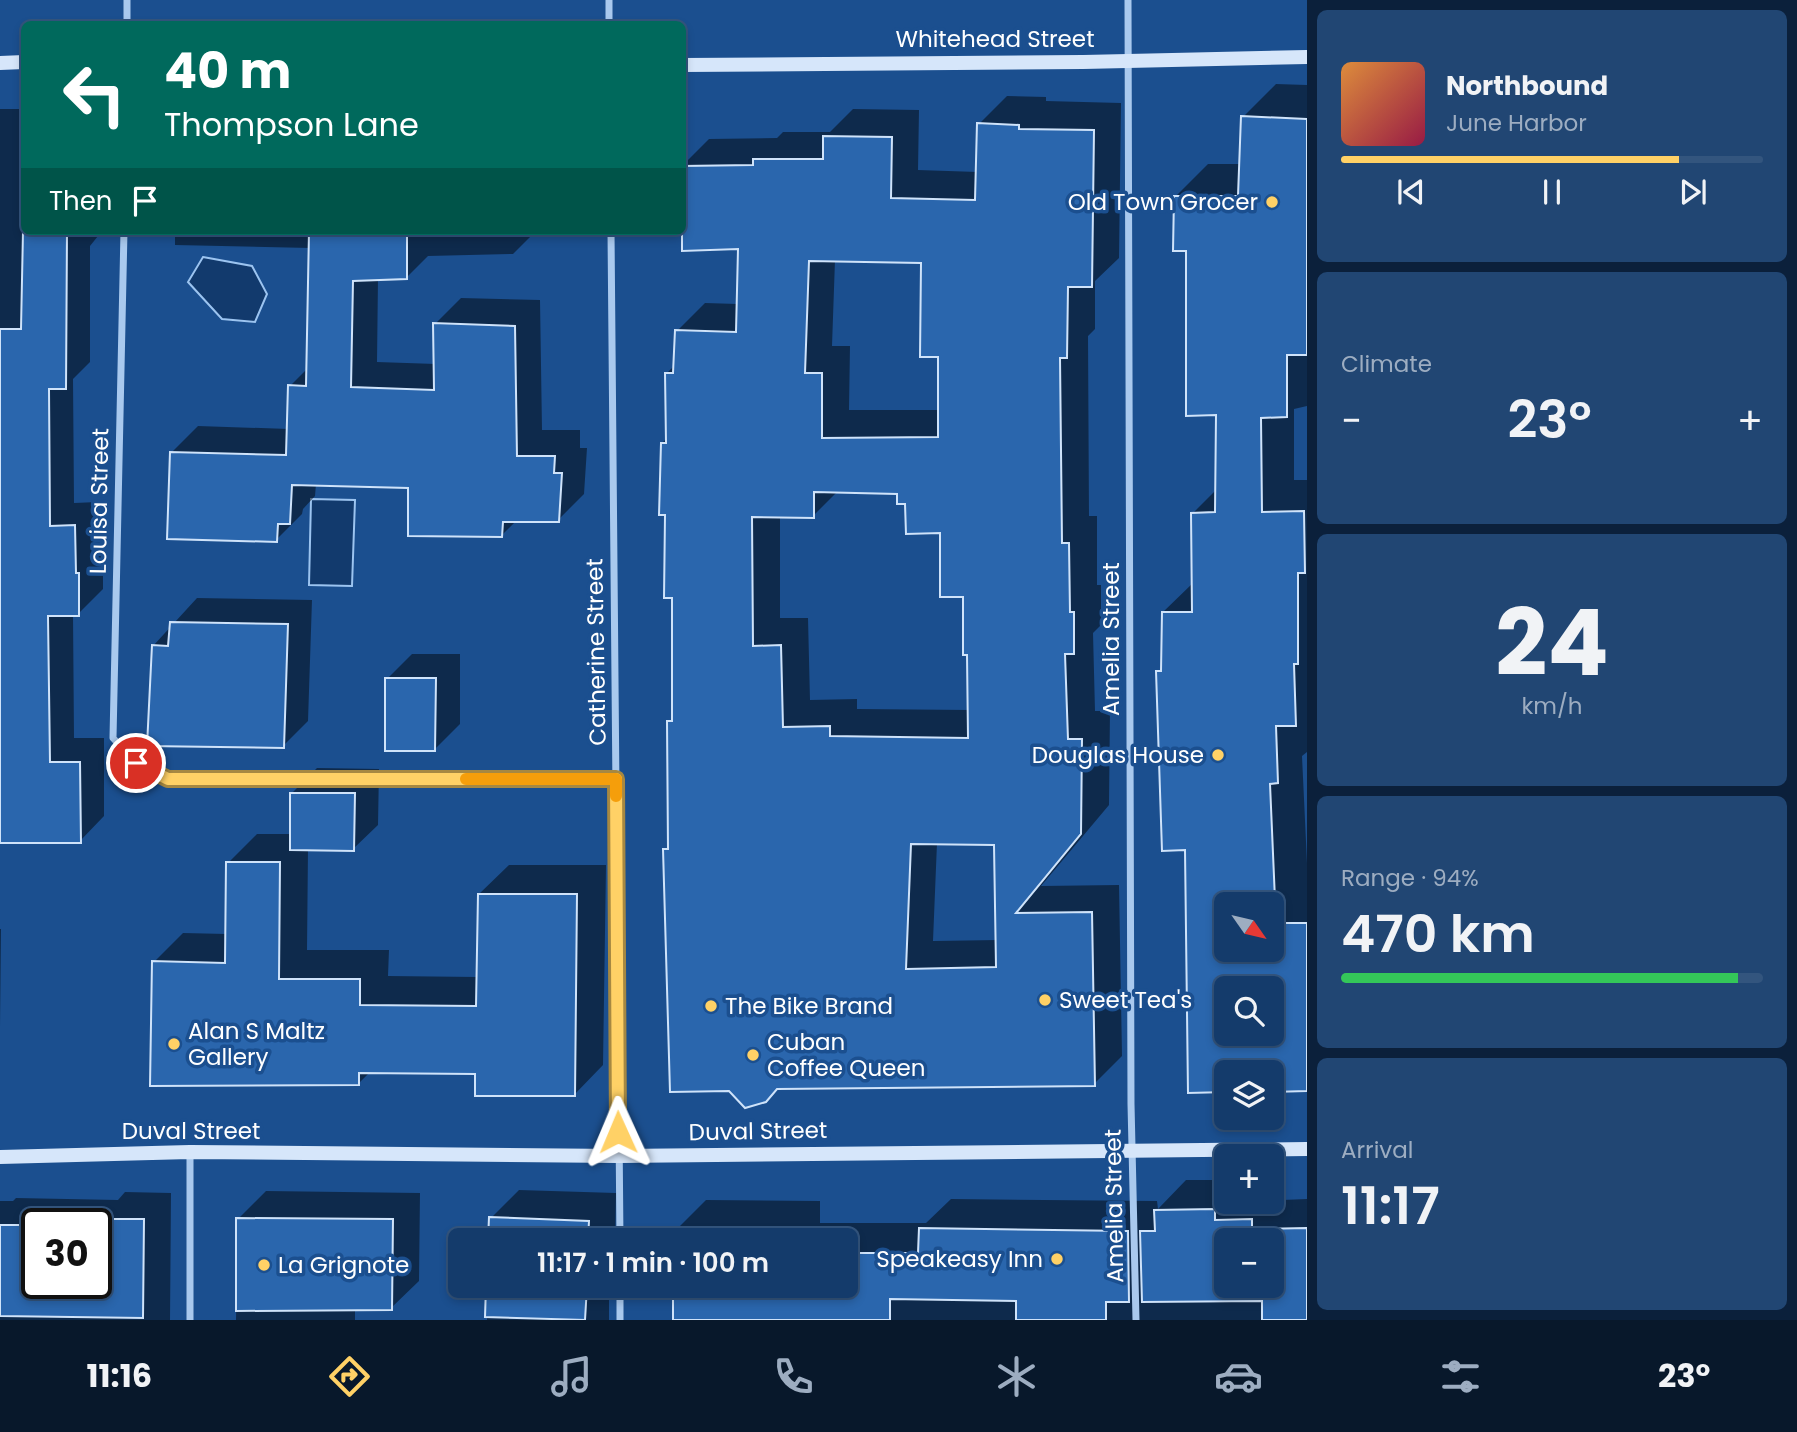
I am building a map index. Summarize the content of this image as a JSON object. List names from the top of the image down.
{
  "streets": {
    "street": [
      "Whitehead Street",
      "Louisa Street",
      "Amelia Street",
      "Catherine Street",
      "Duval Street"
    ]
  },
  "crossings": [
    ["Whitehead Street", "Amelia Street"],
    ["Louisa Street", "Catherine Street"],
    ["Amelia Street", "Duval Street"],
    ["Catherine Street", "Duval Street"]
  ],
  "places": [
    "Old Town Grocer",
    "Douglas House",
    "Sweet Tea's",
    "The Bike Brand",
    "Alan S Maltz Gallery",
    "Cuban Coffee Queen",
    "Speakeasy Inn",
    "La Grignote"
  ],
  "north": "bottom right",
  "page": {
    "turn": ["40 m", "Thompson Lane"],
    "song": ["Northbound", "June Harbor"],
    "then": "Then",
    "tile": [
      "Climate",
      ["24", "km/h"],
      ["Range · 94%", "470 km"],
      ["Arrival", "11:17"]
    ],
    "heat": ["−", "23°", "+"],
    "map_buttons": ["+", "−"],
    "limit": "30",
    "trip": "11:17 · 1 min · 100 m",
    "tabs": ["11:16", "23°"]
  }
}
